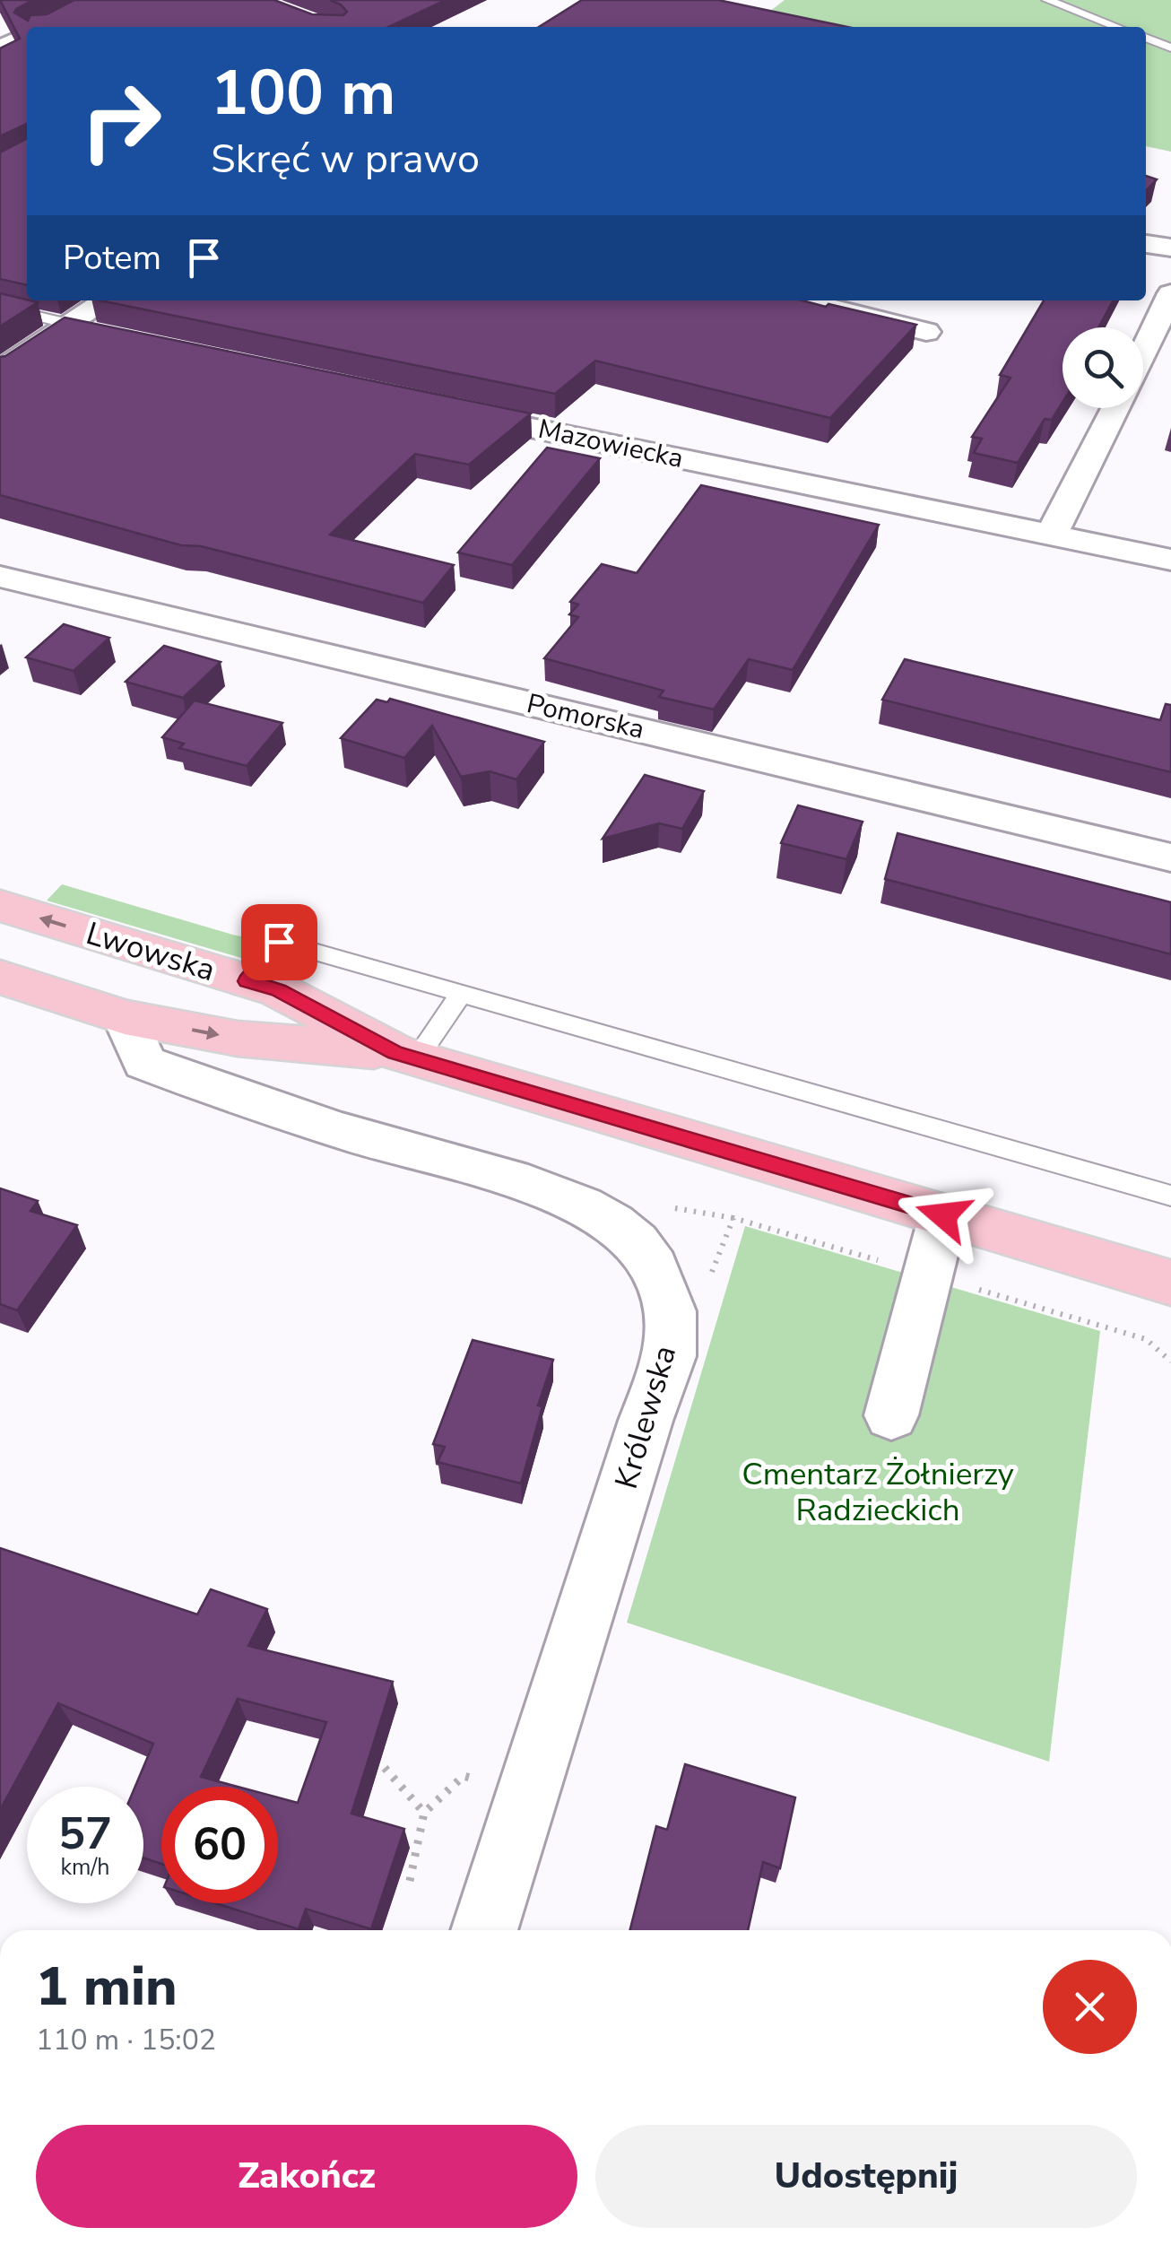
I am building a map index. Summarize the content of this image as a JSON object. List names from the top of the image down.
{
  "streets": {
    "main road": ["Lwowska"],
    "street": ["Mazowiecka", "Pomorska", "Królewska"]
  },
  "crossings": [
    ["Lwowska", "Królewska"]
  ],
  "parks": ["Cmentarz Żołnierzy Radzieckich"],
  "page": {
    "turn": ["100 m", "Skręć w prawo"],
    "then": "Potem",
    "speed": "57 km/h",
    "limit": "60",
    "heading": ["1 min", "110 m · 15:02"],
    "buttons": ["Zakończ", "Udostępnij"]
  }
}
